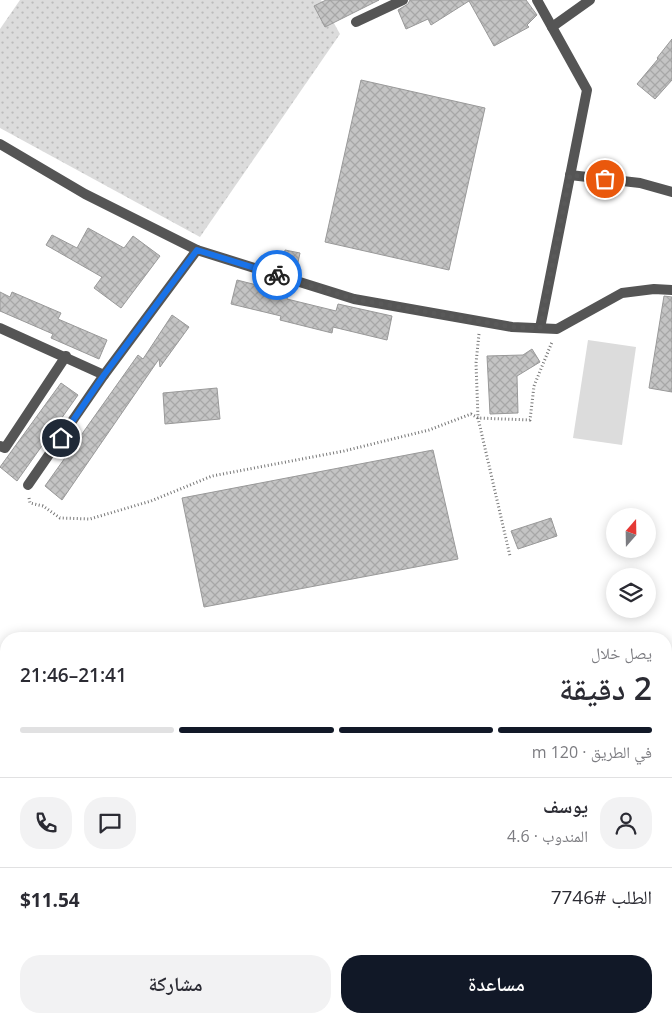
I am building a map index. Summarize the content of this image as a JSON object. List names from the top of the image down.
{
  "north": "top",
  "page": {
    "heading": ["2 دقيقة", "يصل خلال", "21:41–21:46"],
    "panel": [
      "يوسف",
      "المندوب · 4.6",
      "الطلب #7746",
      "$11.54"
    ],
    "bar": "في الطريق · 120 m",
    "buttons": ["مساعدة", "مشاركة"]
  }
}
